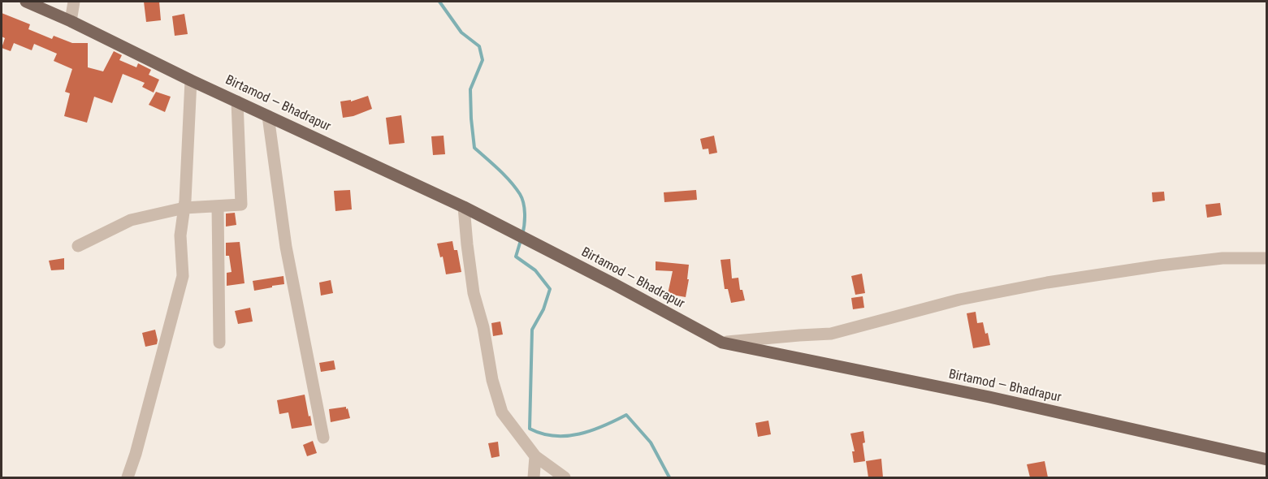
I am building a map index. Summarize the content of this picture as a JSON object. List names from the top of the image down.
{
  "streets": {
    "main road": ["Birtamod — Bhadrapur"]
  }
}
